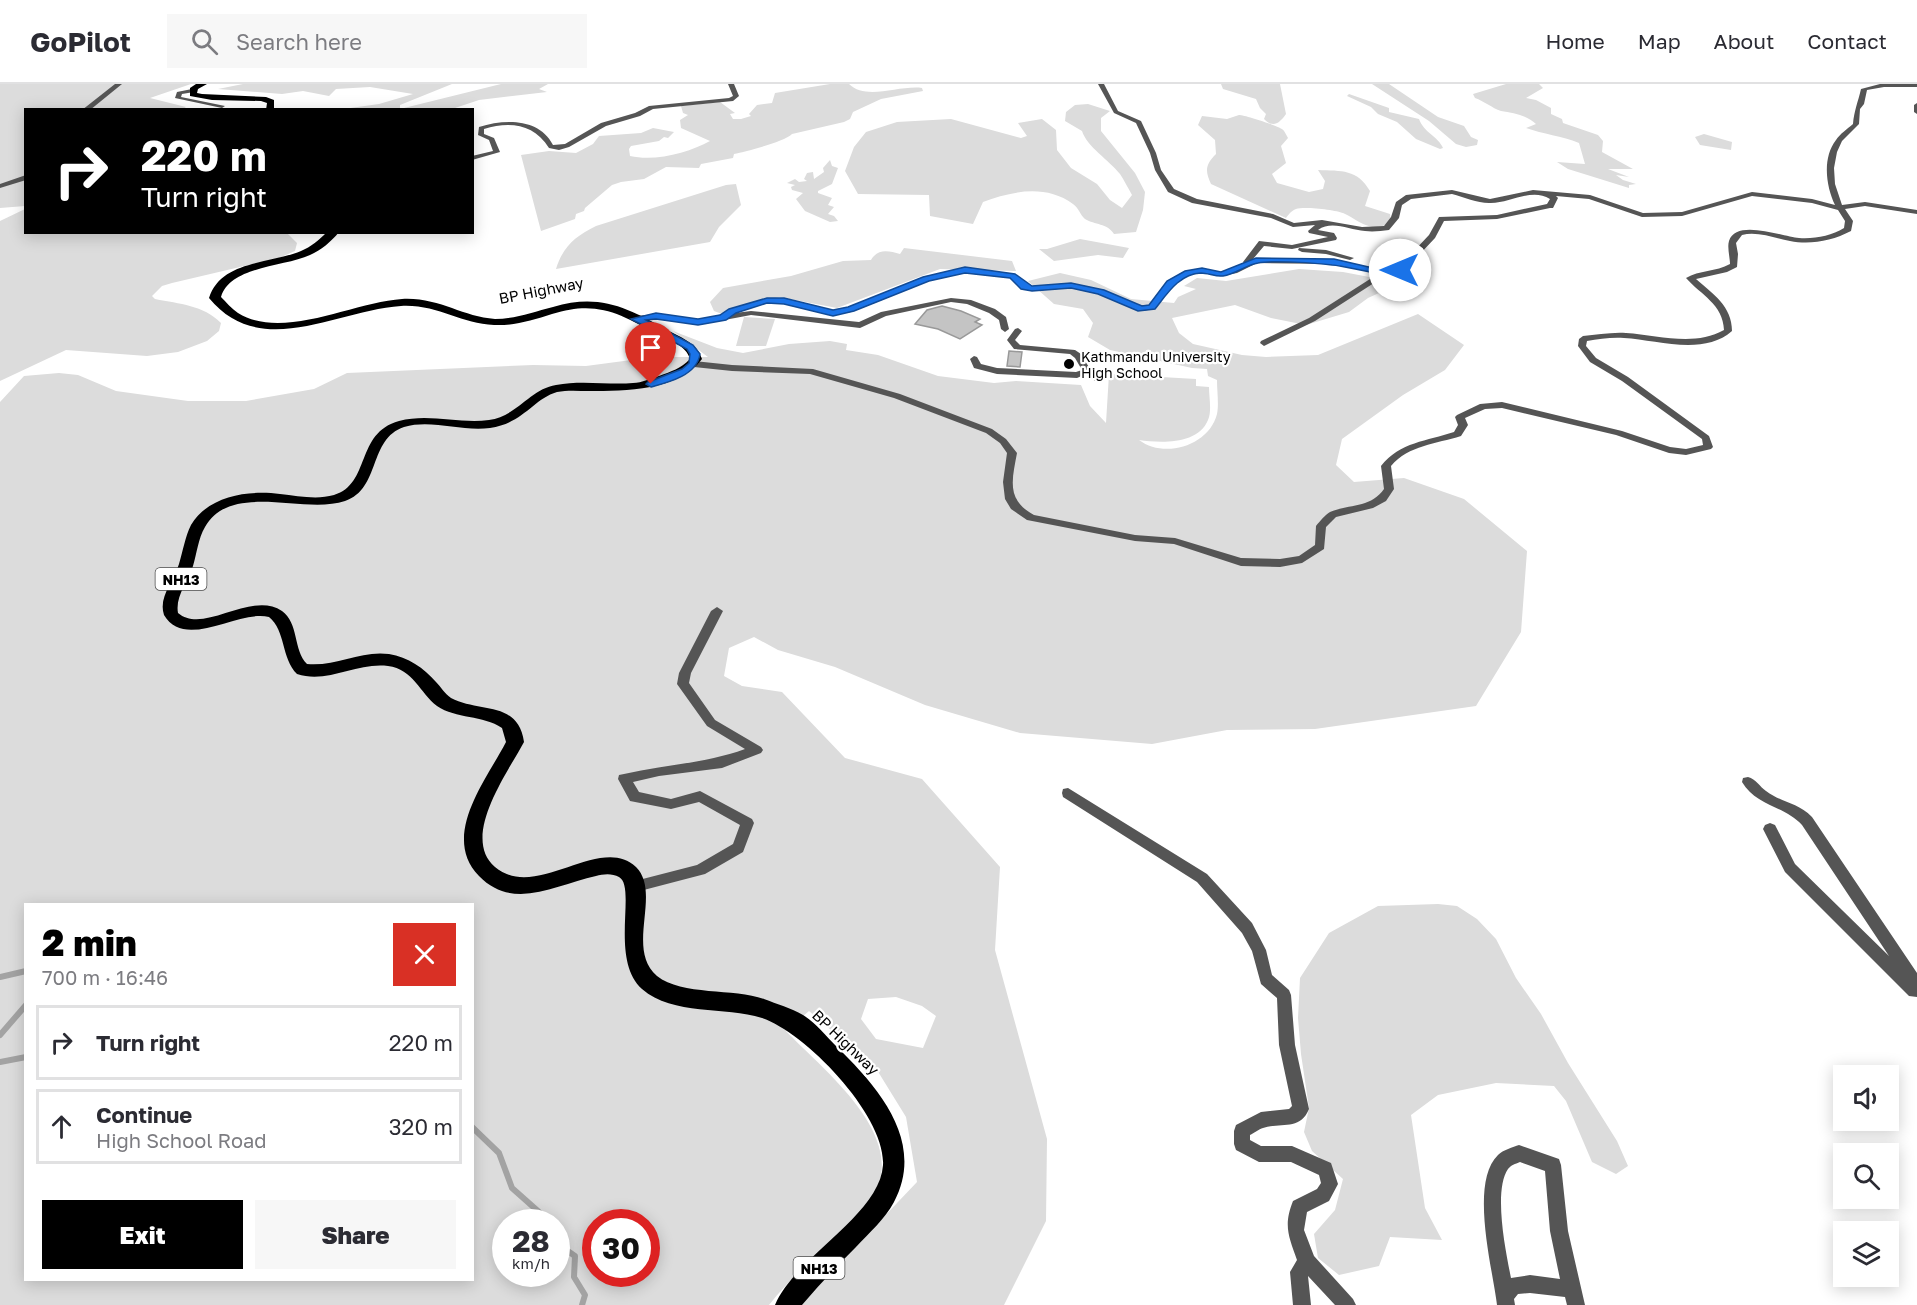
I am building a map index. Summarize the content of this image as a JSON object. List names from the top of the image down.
{
  "streets": {
    "highway": ["BP Highway", "NH13"]
  },
  "crossings": [
    ["BP Highway", "NH13"]
  ],
  "places": ["Kathmandu University High School"],
  "page": {
    "header": "GoPilot",
    "search": "Search here",
    "nav": [
      "Home",
      "Map",
      "About",
      "Contact"
    ],
    "turn": ["220 m", "Turn right"],
    "heading": ["2 min", "700 m · 16:46"],
    "list": [
      {
        "name": "Turn right",
        "value": "220 m"
      },
      {
        "name": "Continue",
        "note": "High School Road",
        "value": "320 m"
      }
    ],
    "buttons": ["Exit", "Share"],
    "speed": "28 km/h",
    "limit": "30"
  }
}
